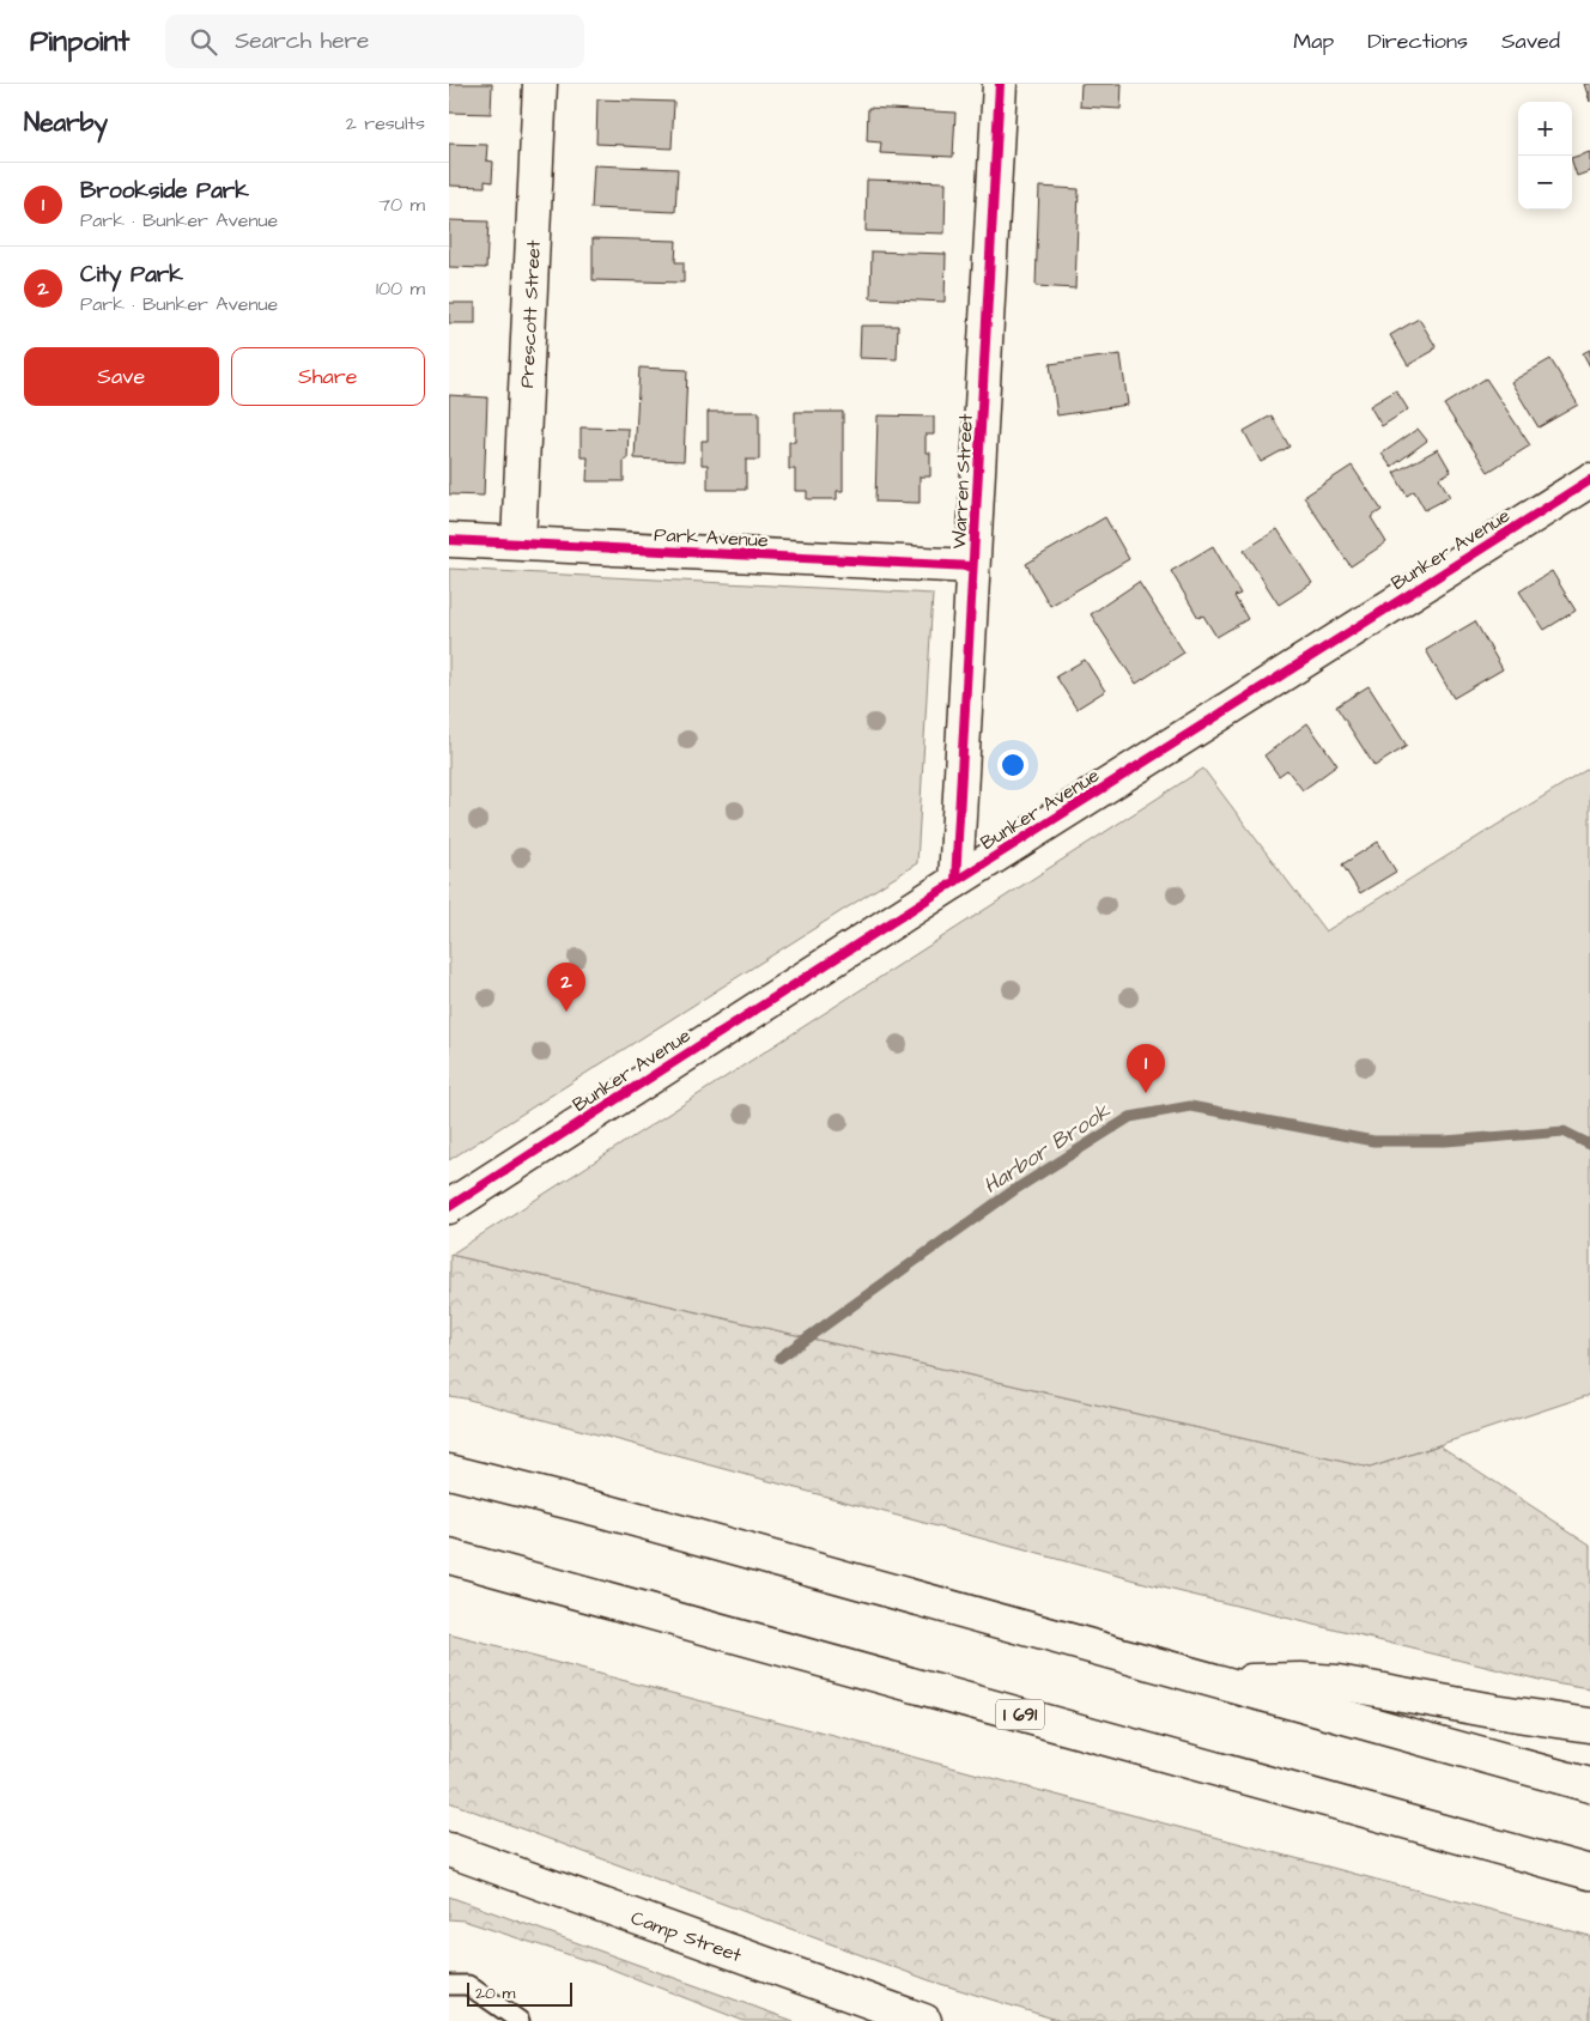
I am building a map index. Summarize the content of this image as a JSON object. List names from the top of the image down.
{
  "streets": {
    "main road": [
      "Prescott Street",
      "Warren Street",
      "Park Avenue",
      "Bunker Avenue",
      "I 691",
      "Camp Street"
    ]
  },
  "crossings": [
    ["Prescott Street", "Park Avenue"],
    ["Warren Street", "Park Avenue"],
    ["Warren Street", "Bunker Avenue"]
  ],
  "water": ["Harbor Brook"],
  "scale_bar": "20 m",
  "page": {
    "header": "Pinpoint",
    "search": "Search here",
    "nav": ["Map", "Directions", "Saved"],
    "heading": ["Nearby", "2 results"],
    "map_buttons": ["+", "−"],
    "list": [
      {
        "mark": "1",
        "name": "Brookside Park",
        "note": "Park · Bunker Avenue",
        "value": "70 m"
      },
      {
        "mark": "2",
        "name": "City Park",
        "note": "Park · Bunker Avenue",
        "value": "100 m"
      }
    ],
    "buttons": ["Save", "Share"],
    "pins": ["2", "1"],
    "scale": "20 m"
  }
}
